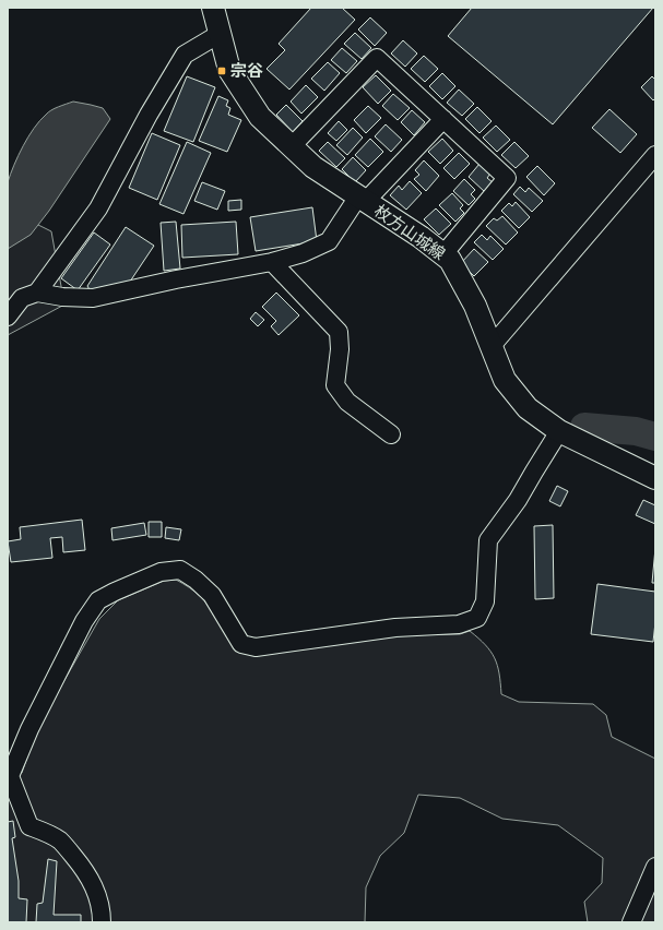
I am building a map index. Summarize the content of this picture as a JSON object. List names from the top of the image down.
{
  "streets": {
    "main road": ["枚方山城線"]
  },
  "places": {
    "transit": ["宗谷"]
  }
}
